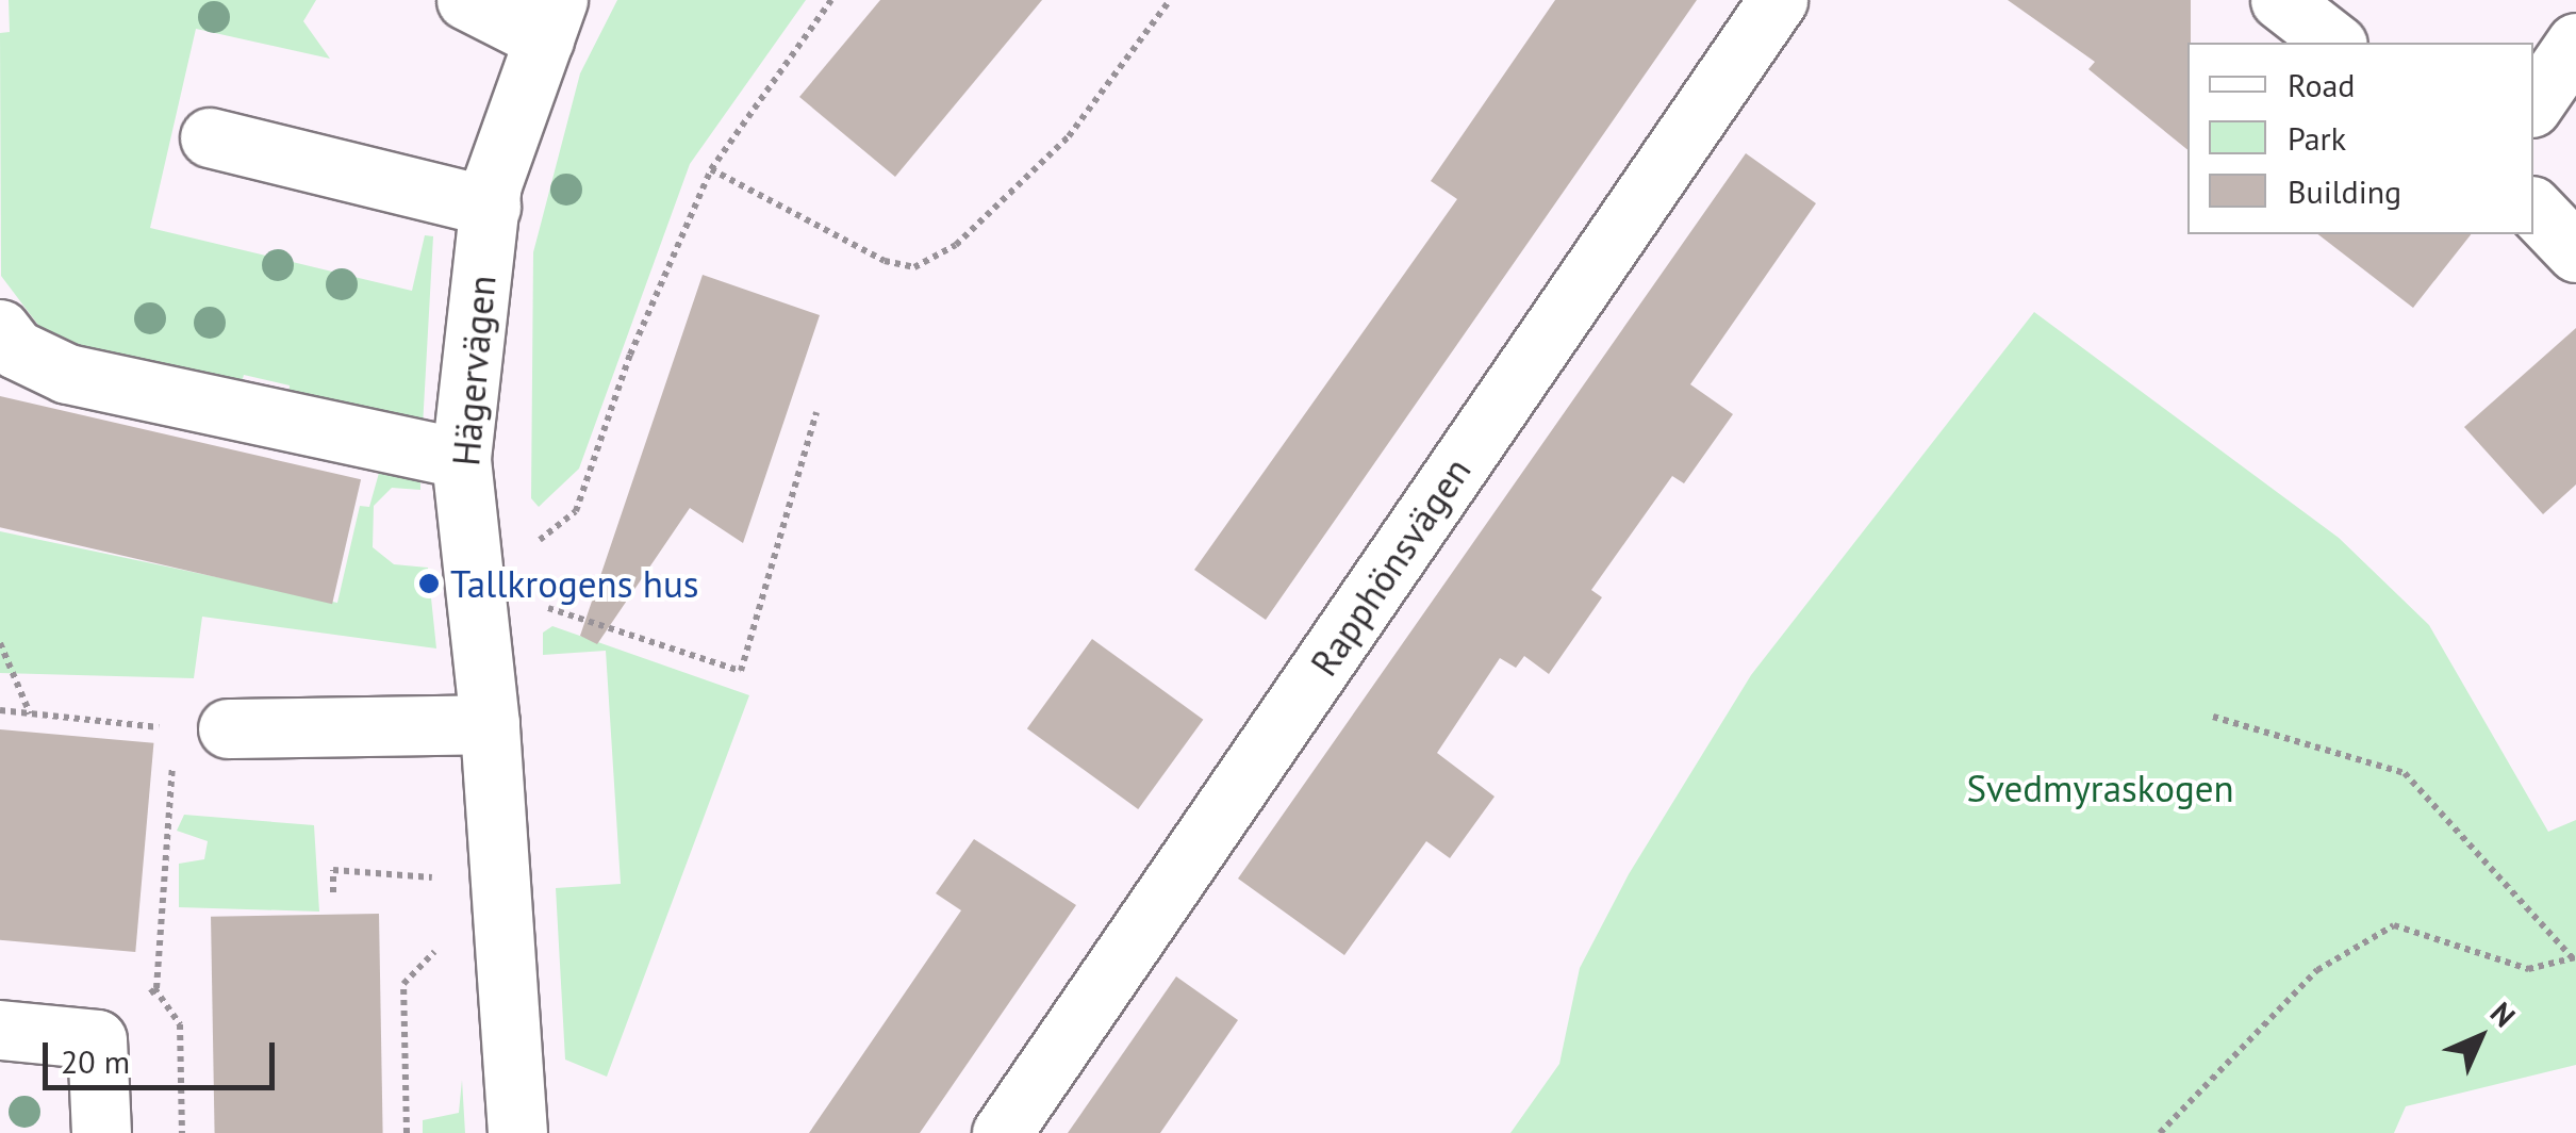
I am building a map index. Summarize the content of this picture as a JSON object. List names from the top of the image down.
{
  "streets": {
    "street": ["Hägervägen", "Rapphönsvägen"]
  },
  "parks": ["Svedmyraskogen"],
  "places": ["Tallkrogens hus"],
  "legend": ["Road", "Park", "Building"],
  "scale_bar": "20 m",
  "north": "top right"
}
